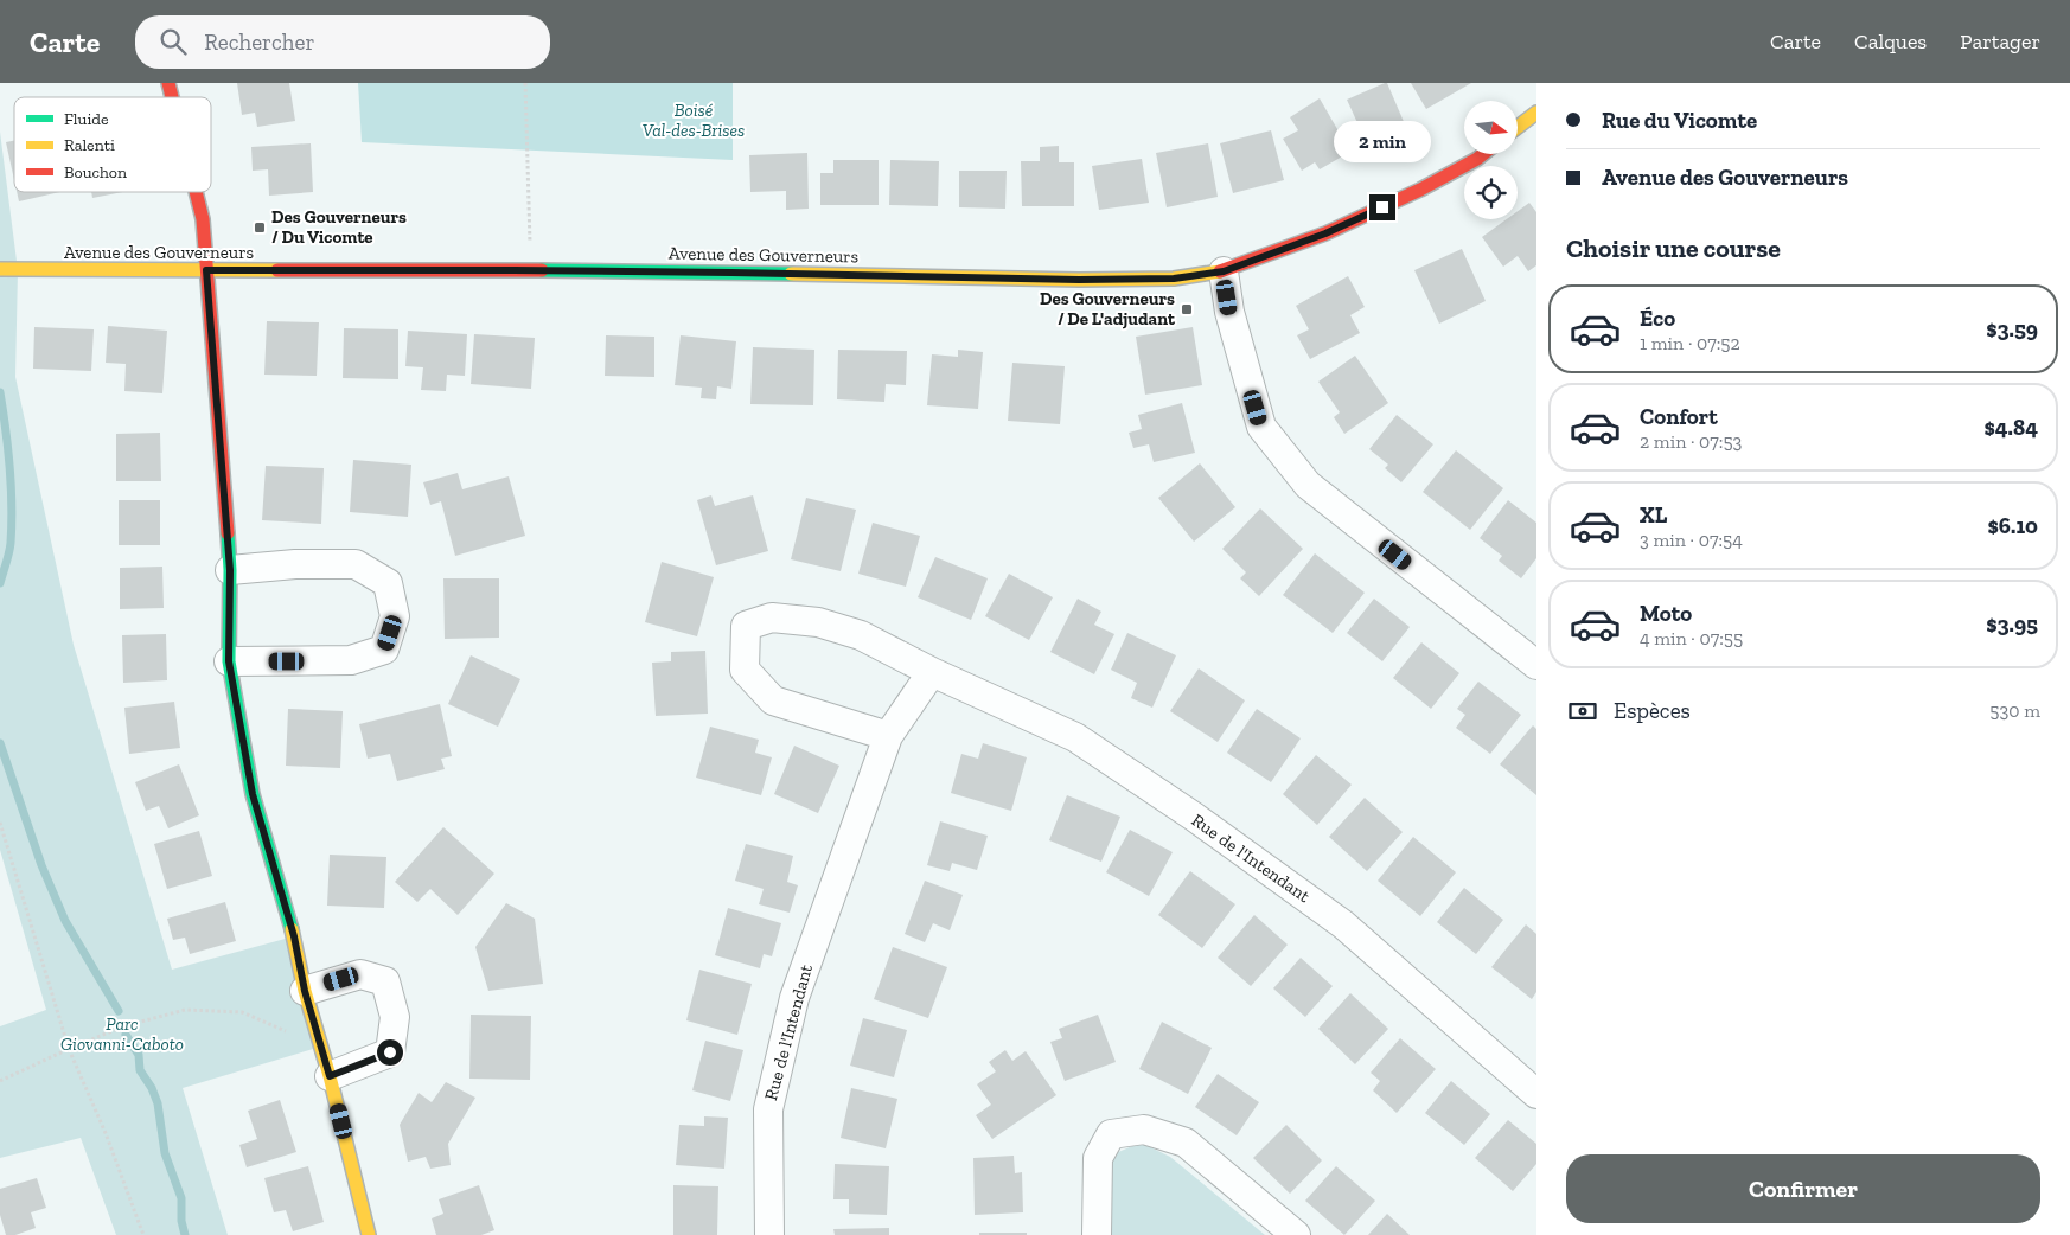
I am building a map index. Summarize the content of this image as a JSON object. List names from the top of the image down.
{
  "streets": {
    "street": ["Avenue des Gouverneurs", "Rue de l'Intendant"]
  },
  "parks": ["Boisé Val-des-Brises", "Parc Giovanni-Caboto"],
  "places": {
    "transit": ["Des Gouverneurs / Du Vicomte", "Des Gouverneurs / De L'adjudant"]
  },
  "legend": ["Fluide", "Ralenti", "Bouchon"],
  "north": "right",
  "page": {
    "header": "Carte",
    "search": "Rechercher",
    "nav": ["Carte", "Calques", "Partager"],
    "banner": ["Rue du Vicomte", "Avenue des Gouverneurs"],
    "bubble": "2 min",
    "heading": "Choisir une course",
    "list": [
      {
        "name": "Éco",
        "note": "1 min · 07:52",
        "value": "$3.59"
      },
      {
        "name": "Confort",
        "note": "2 min · 07:53",
        "value": "$4.84"
      },
      {
        "name": "XL",
        "note": "3 min · 07:54",
        "value": "$6.10"
      },
      {
        "name": "Moto",
        "note": "4 min · 07:55",
        "value": "$3.95"
      }
    ],
    "pay": ["Espèces", "530 m"],
    "buttons": "Confirmer"
  }
}
